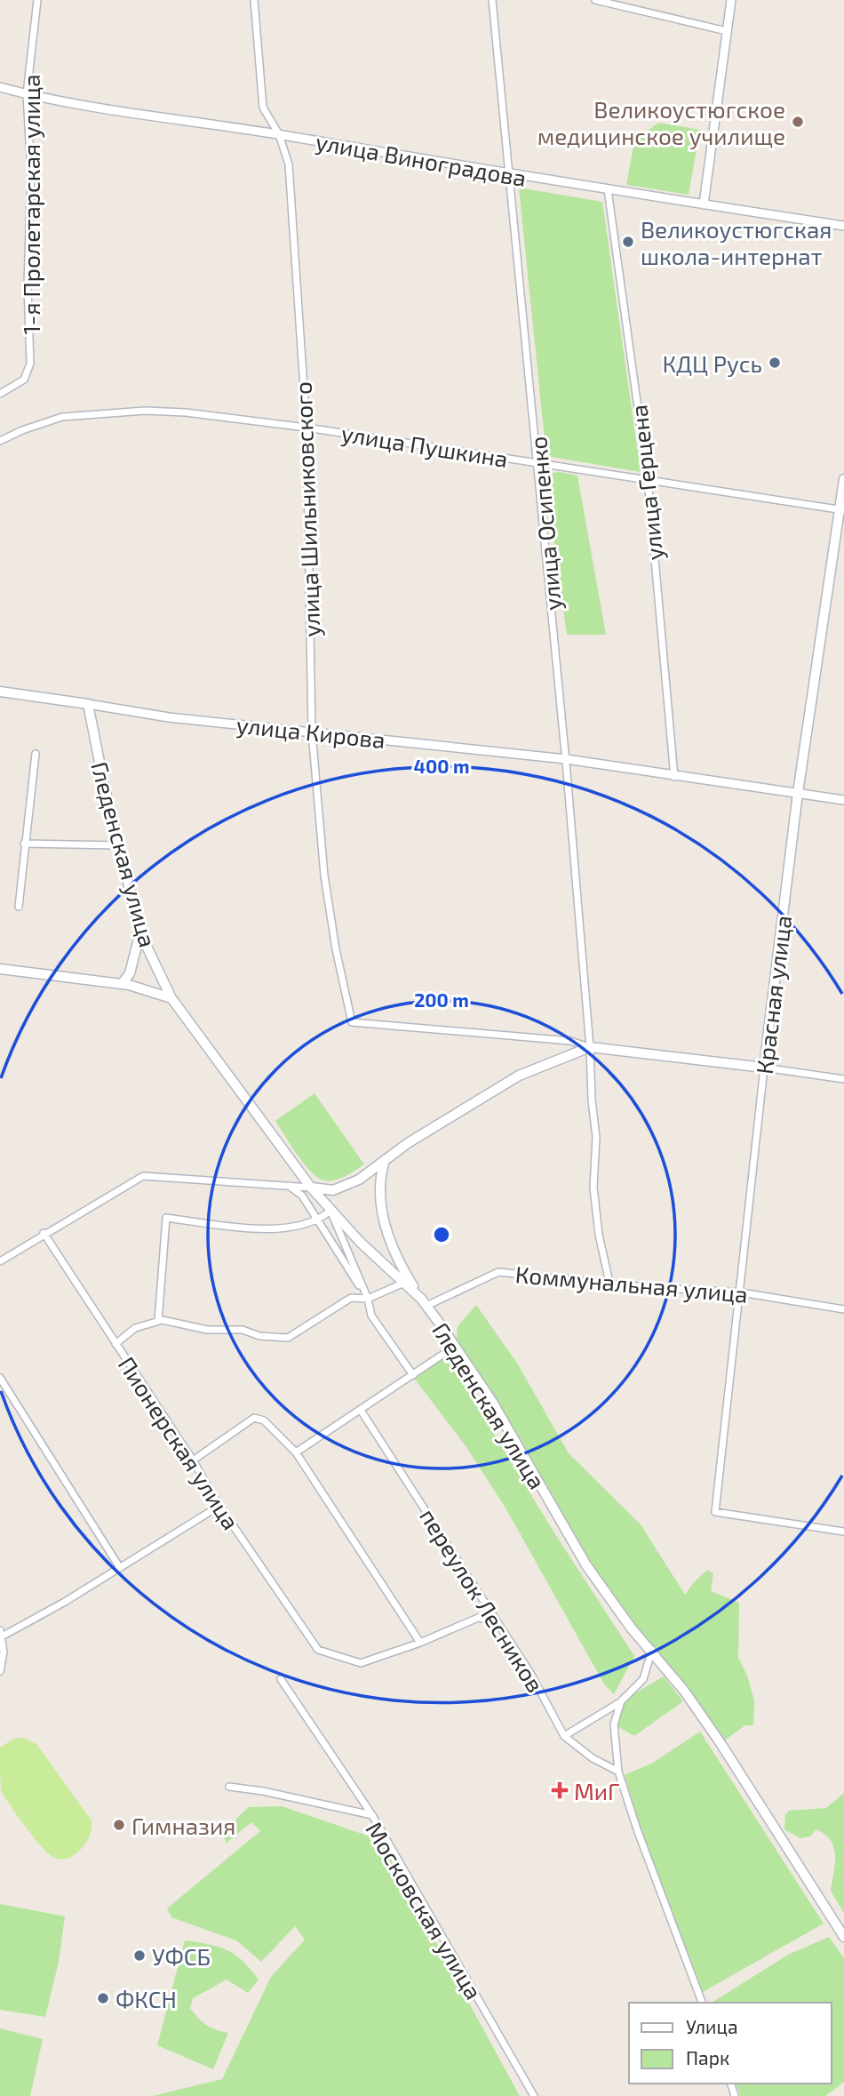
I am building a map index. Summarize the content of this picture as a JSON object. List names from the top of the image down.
{
  "streets": {
    "main road": ["улица Кирова", "Гледенская улица", "Красная улица"],
    "street": [
      "улица Виноградова",
      "1-я Пролетарская улица",
      "улица Пушкина",
      "улица Герцена",
      "улица Шильниковского",
      "улица Осипенко",
      "Коммунальная улица",
      "Пионерская улица",
      "переулок Лесников",
      "Московская улица"
    ]
  },
  "crossings": [
    ["улица Виноградова", "1-я Пролетарская улица"],
    ["улица Виноградова", "улица Герцена"],
    ["улица Виноградова", "улица Шильниковского"],
    ["улица Виноградова", "улица Осипенко"],
    ["улица Пушкина", "улица Герцена"],
    ["улица Пушкина", "улица Шильниковского"],
    ["улица Пушкина", "улица Осипенко"],
    ["улица Пушкина", "Красная улица"],
    ["улица Герцена", "улица Кирова"],
    ["улица Шильниковского", "улица Осипенко"],
    ["улица Шильниковского", "улица Кирова"],
    ["улица Осипенко", "улица Кирова"],
    ["улица Осипенко", "Коммунальная улица"],
    ["улица Кирова", "Гледенская улица"],
    ["улица Кирова", "Красная улица"],
    ["Гледенская улица", "Коммунальная улица"],
    ["Красная улица", "Коммунальная улица"]
  ],
  "places": {
    "other": [
      "Великоустюгское медицинское училище",
      "Великоустюгская школа-интернат",
      "КДЦ Русь",
      "Гимназия",
      "УФСБ",
      "ФКСН"
    ],
    "health": ["МиГ"]
  },
  "legend": ["Улица", "Парк"],
  "rings": ["400 m", "200 m"]
}
